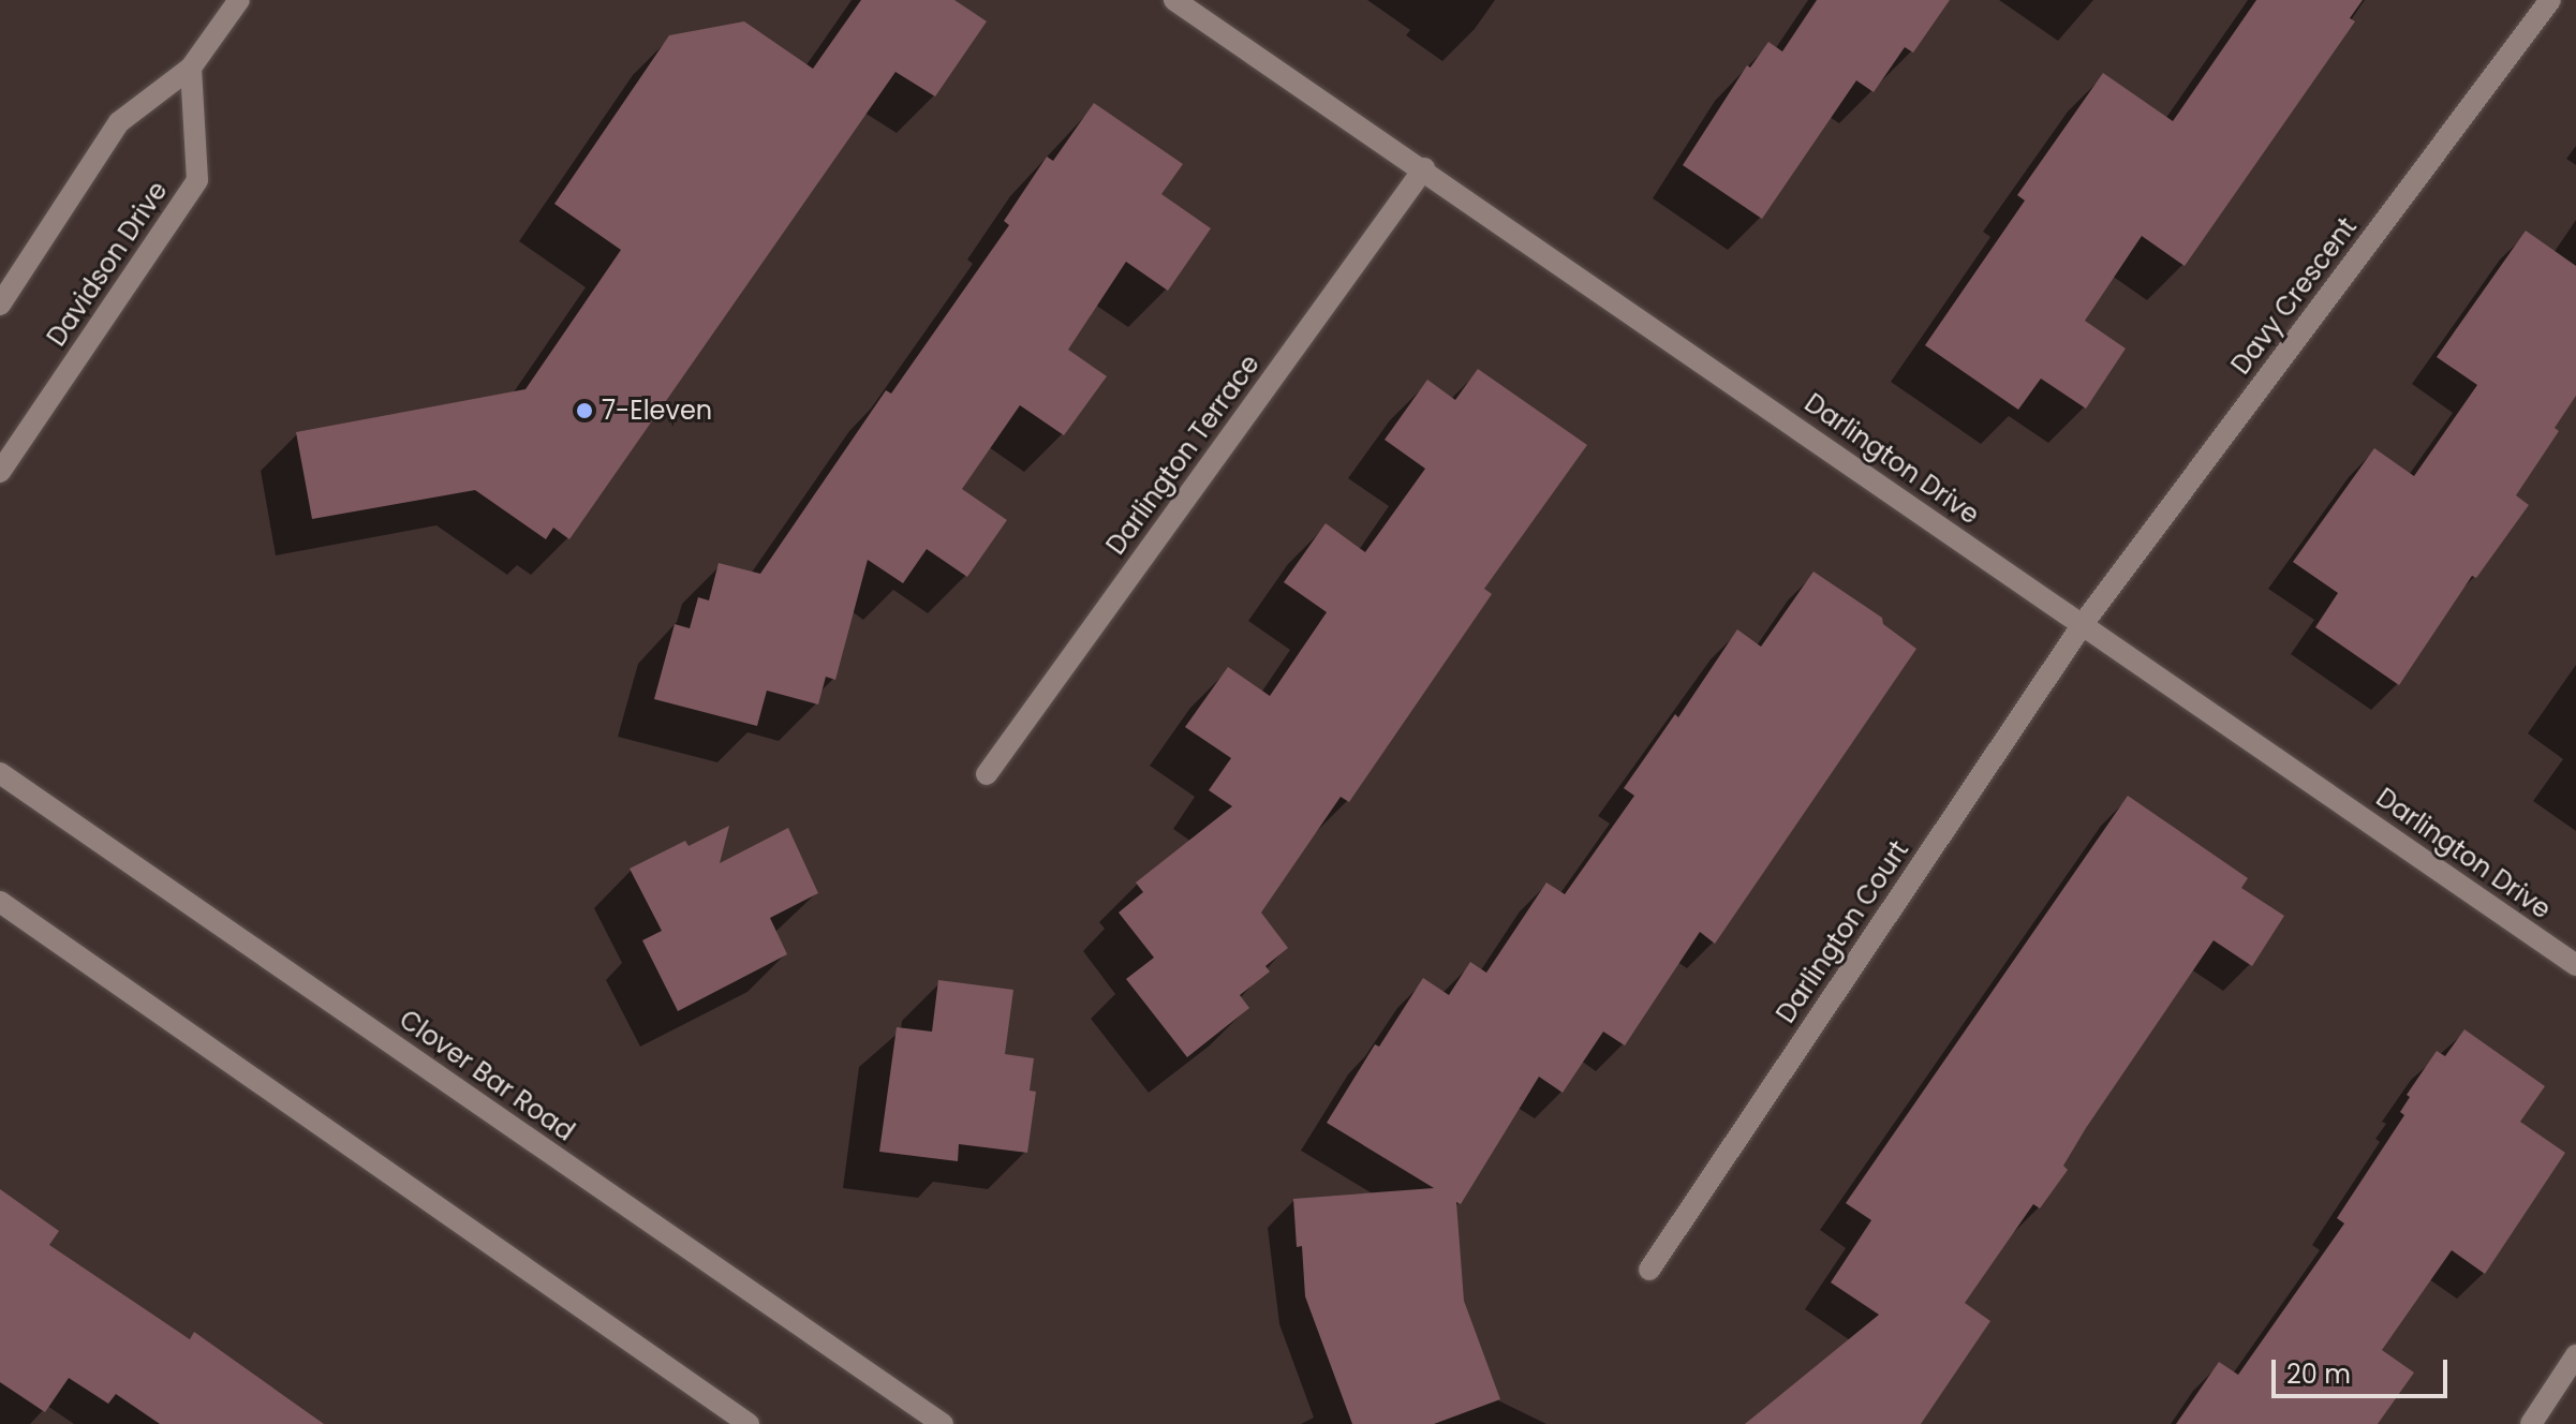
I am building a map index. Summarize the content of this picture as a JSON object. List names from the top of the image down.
{
  "streets": {
    "street": [
      "Davidson Drive",
      "Davy Crescent",
      "Darlington Terrace",
      "Darlington Drive",
      "Darlington Court",
      "Clover Bar Road"
    ]
  },
  "crossings": [
    ["Davy Crescent", "Darlington Drive"],
    ["Davy Crescent", "Darlington Court"],
    ["Darlington Terrace", "Darlington Drive"],
    ["Darlington Drive", "Darlington Court"]
  ],
  "places": ["7-Eleven"],
  "scale_bar": "20 m"
}
